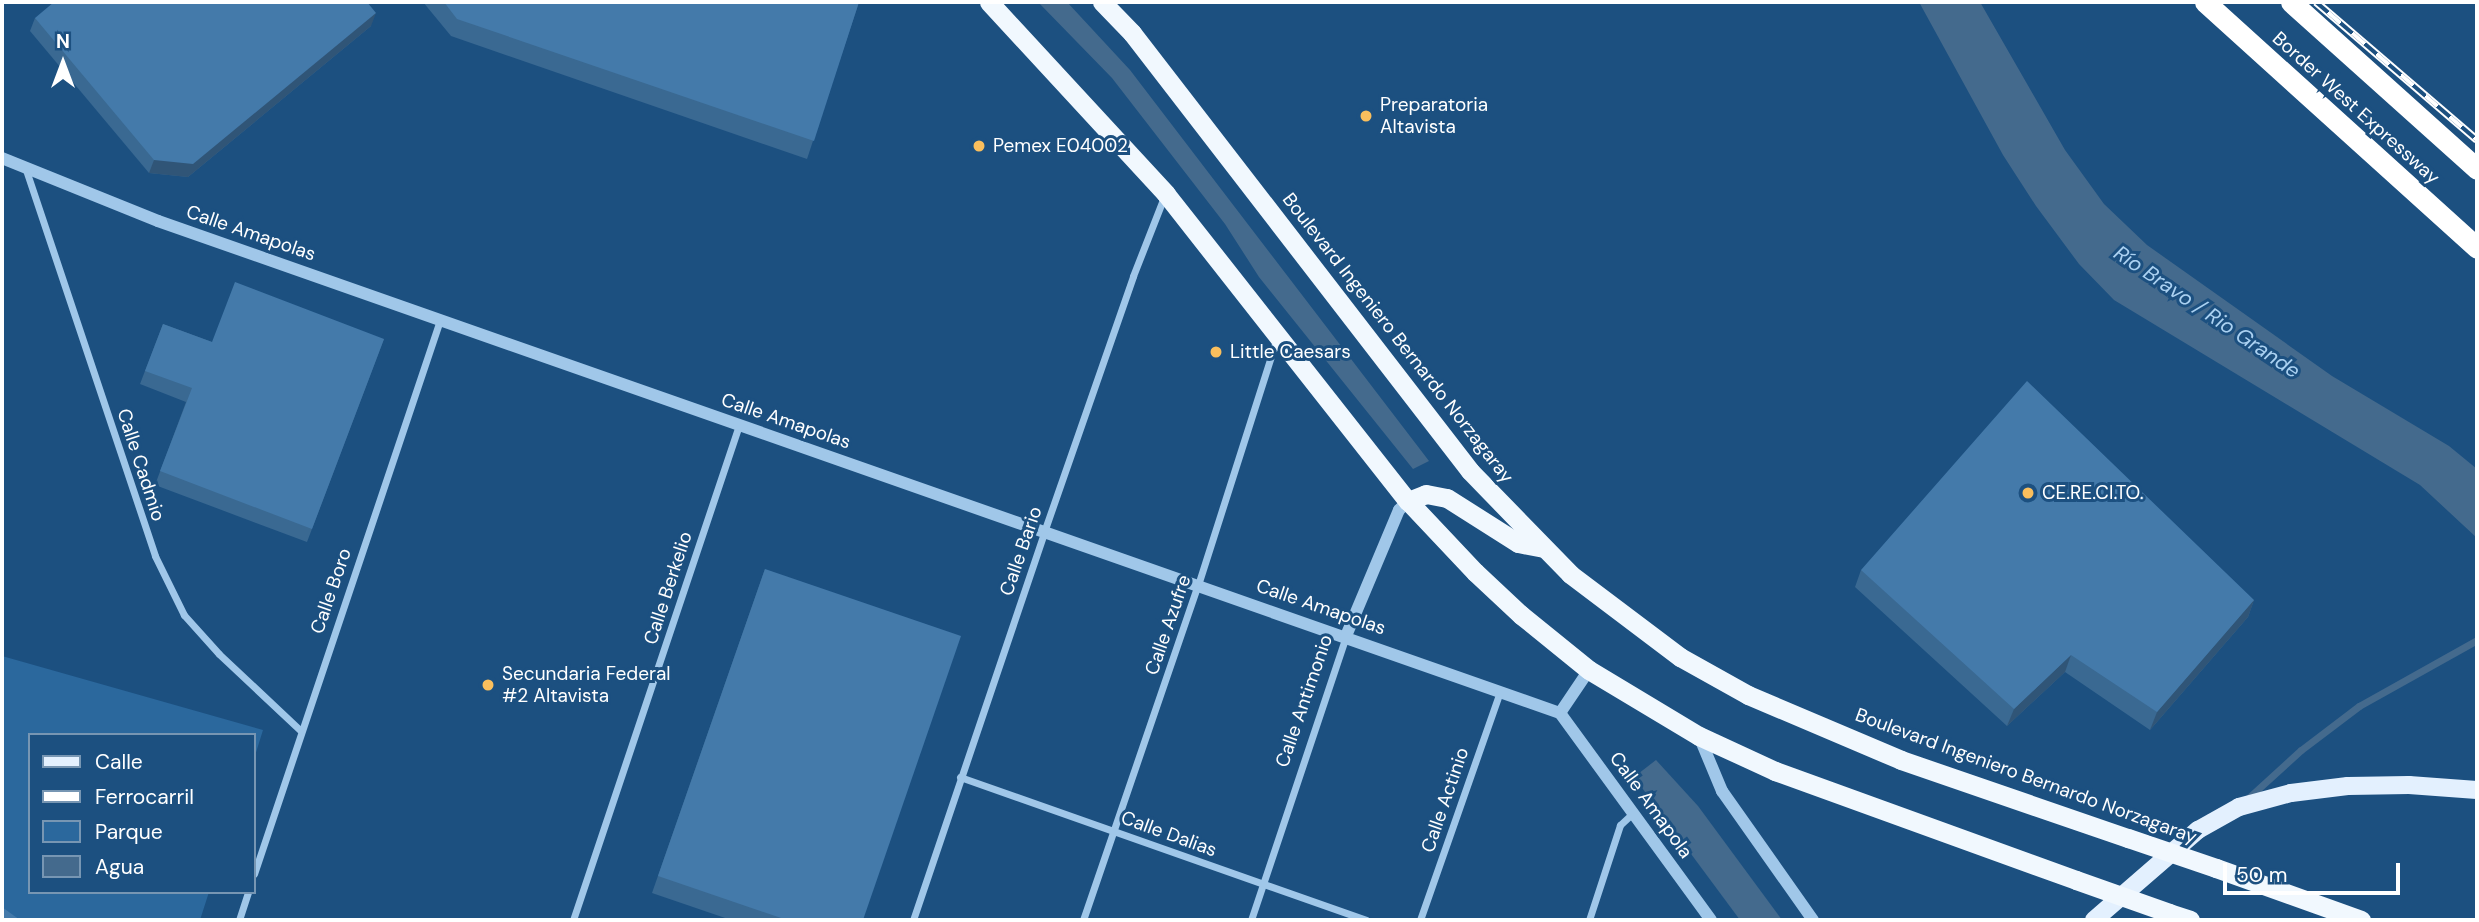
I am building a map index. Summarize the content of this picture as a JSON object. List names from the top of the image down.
{
  "streets": {
    "highway": ["Border West Expressway", "Boulevard Ingeniero Bernardo Norzagaray"],
    "street": [
      "Calle Amapolas",
      "Calle Cadmio",
      "Calle Bario",
      "Calle Berkelio",
      "Calle Boro",
      "Calle Azufre",
      "Calle Antimonio",
      "Calle Actinio",
      "Calle Amapola",
      "Calle Dalias"
    ]
  },
  "crossings": [
    ["Calle Amapolas", "Calle Cadmio"],
    ["Calle Amapolas", "Calle Bario"],
    ["Calle Amapolas", "Calle Berkelio"],
    ["Calle Amapolas", "Calle Boro"],
    ["Calle Amapolas", "Calle Azufre"],
    ["Calle Amapolas", "Calle Antimonio"],
    ["Calle Amapolas", "Calle Actinio"],
    ["Calle Amapolas", "Calle Amapola"],
    ["Calle Cadmio", "Calle Boro"],
    ["Calle Bario", "Calle Dalias"],
    ["Calle Azufre", "Calle Dalias"],
    ["Calle Antimonio", "Calle Dalias"]
  ],
  "water": ["Río Bravo / Rio Grande"],
  "places": [
    "Preparatoria Altavista",
    "Pemex E04002",
    "Little Caesars",
    "CE.RE.CI.TO.",
    "Secundaria Federal #2 Altavista"
  ],
  "legend": [
    "Calle",
    "Ferrocarril",
    "Parque",
    "Agua"
  ],
  "scale_bar": "50 m",
  "north": "top"
}
